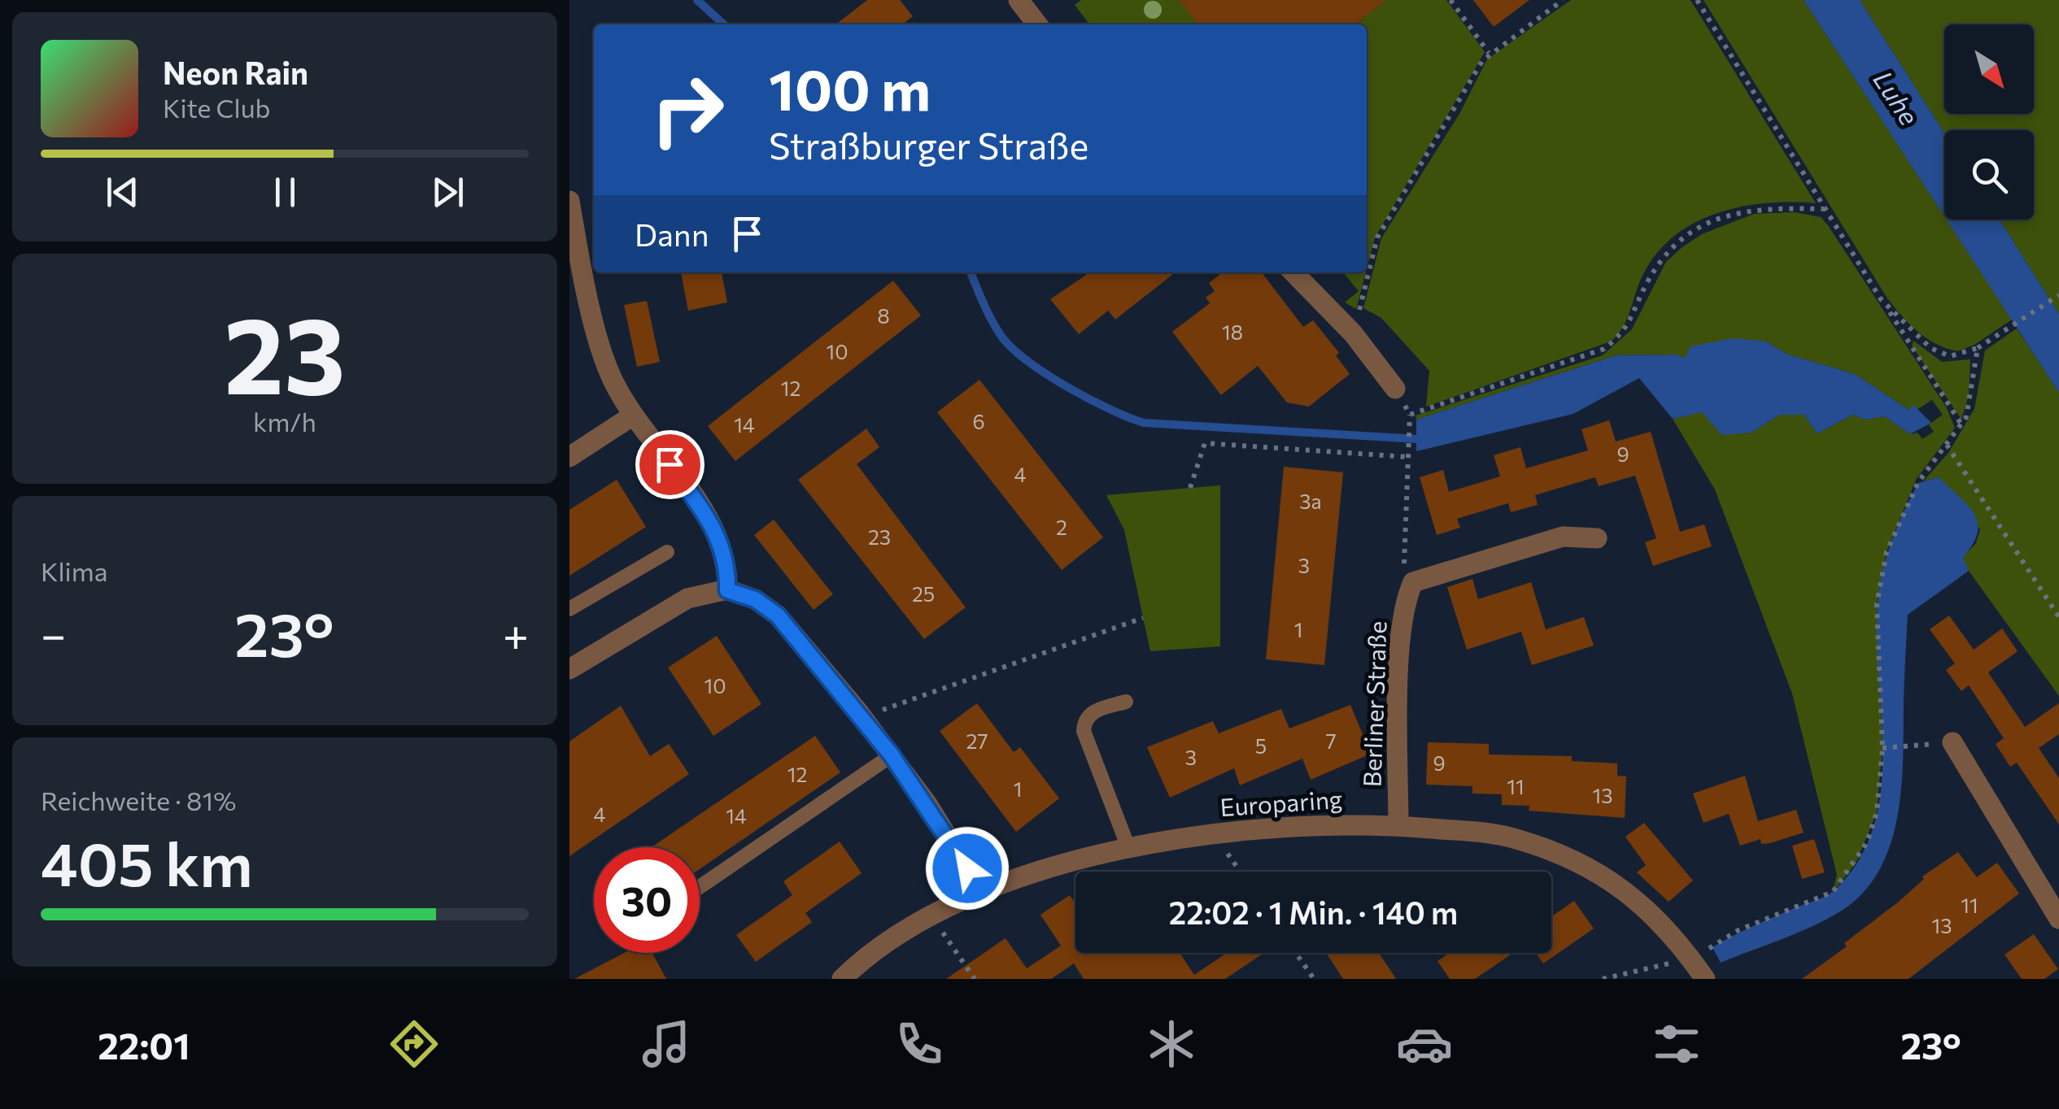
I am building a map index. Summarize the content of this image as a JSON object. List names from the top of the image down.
{
  "streets": {
    "street": ["Berliner Straße", "Europaring"]
  },
  "crossings": [
    ["Berliner Straße", "Europaring"]
  ],
  "water": ["Luhe"],
  "house_numbers": [
    "8",
    "18",
    "10",
    "12",
    "6",
    "14",
    "9",
    "4",
    "3a",
    "2",
    "23",
    "3",
    "25",
    "1",
    "10",
    "27",
    "7",
    "5",
    "3",
    "9",
    "12",
    "11",
    "1",
    "13",
    "4",
    "14",
    "11",
    "13"
  ],
  "north": "bottom right",
  "page": {
    "turn": ["100 m", "Straßburger Straße"],
    "song": ["Neon Rain", "Kite Club"],
    "then": "Dann",
    "tile": [
      ["23", "km/h"],
      "Klima",
      ["Reichweite · 81%", "405 km"]
    ],
    "heat": ["−", "23°", "+"],
    "limit": "30",
    "trip": "22:02 · 1 Min. · 140 m",
    "tabs": ["22:01", "23°"]
  }
}
